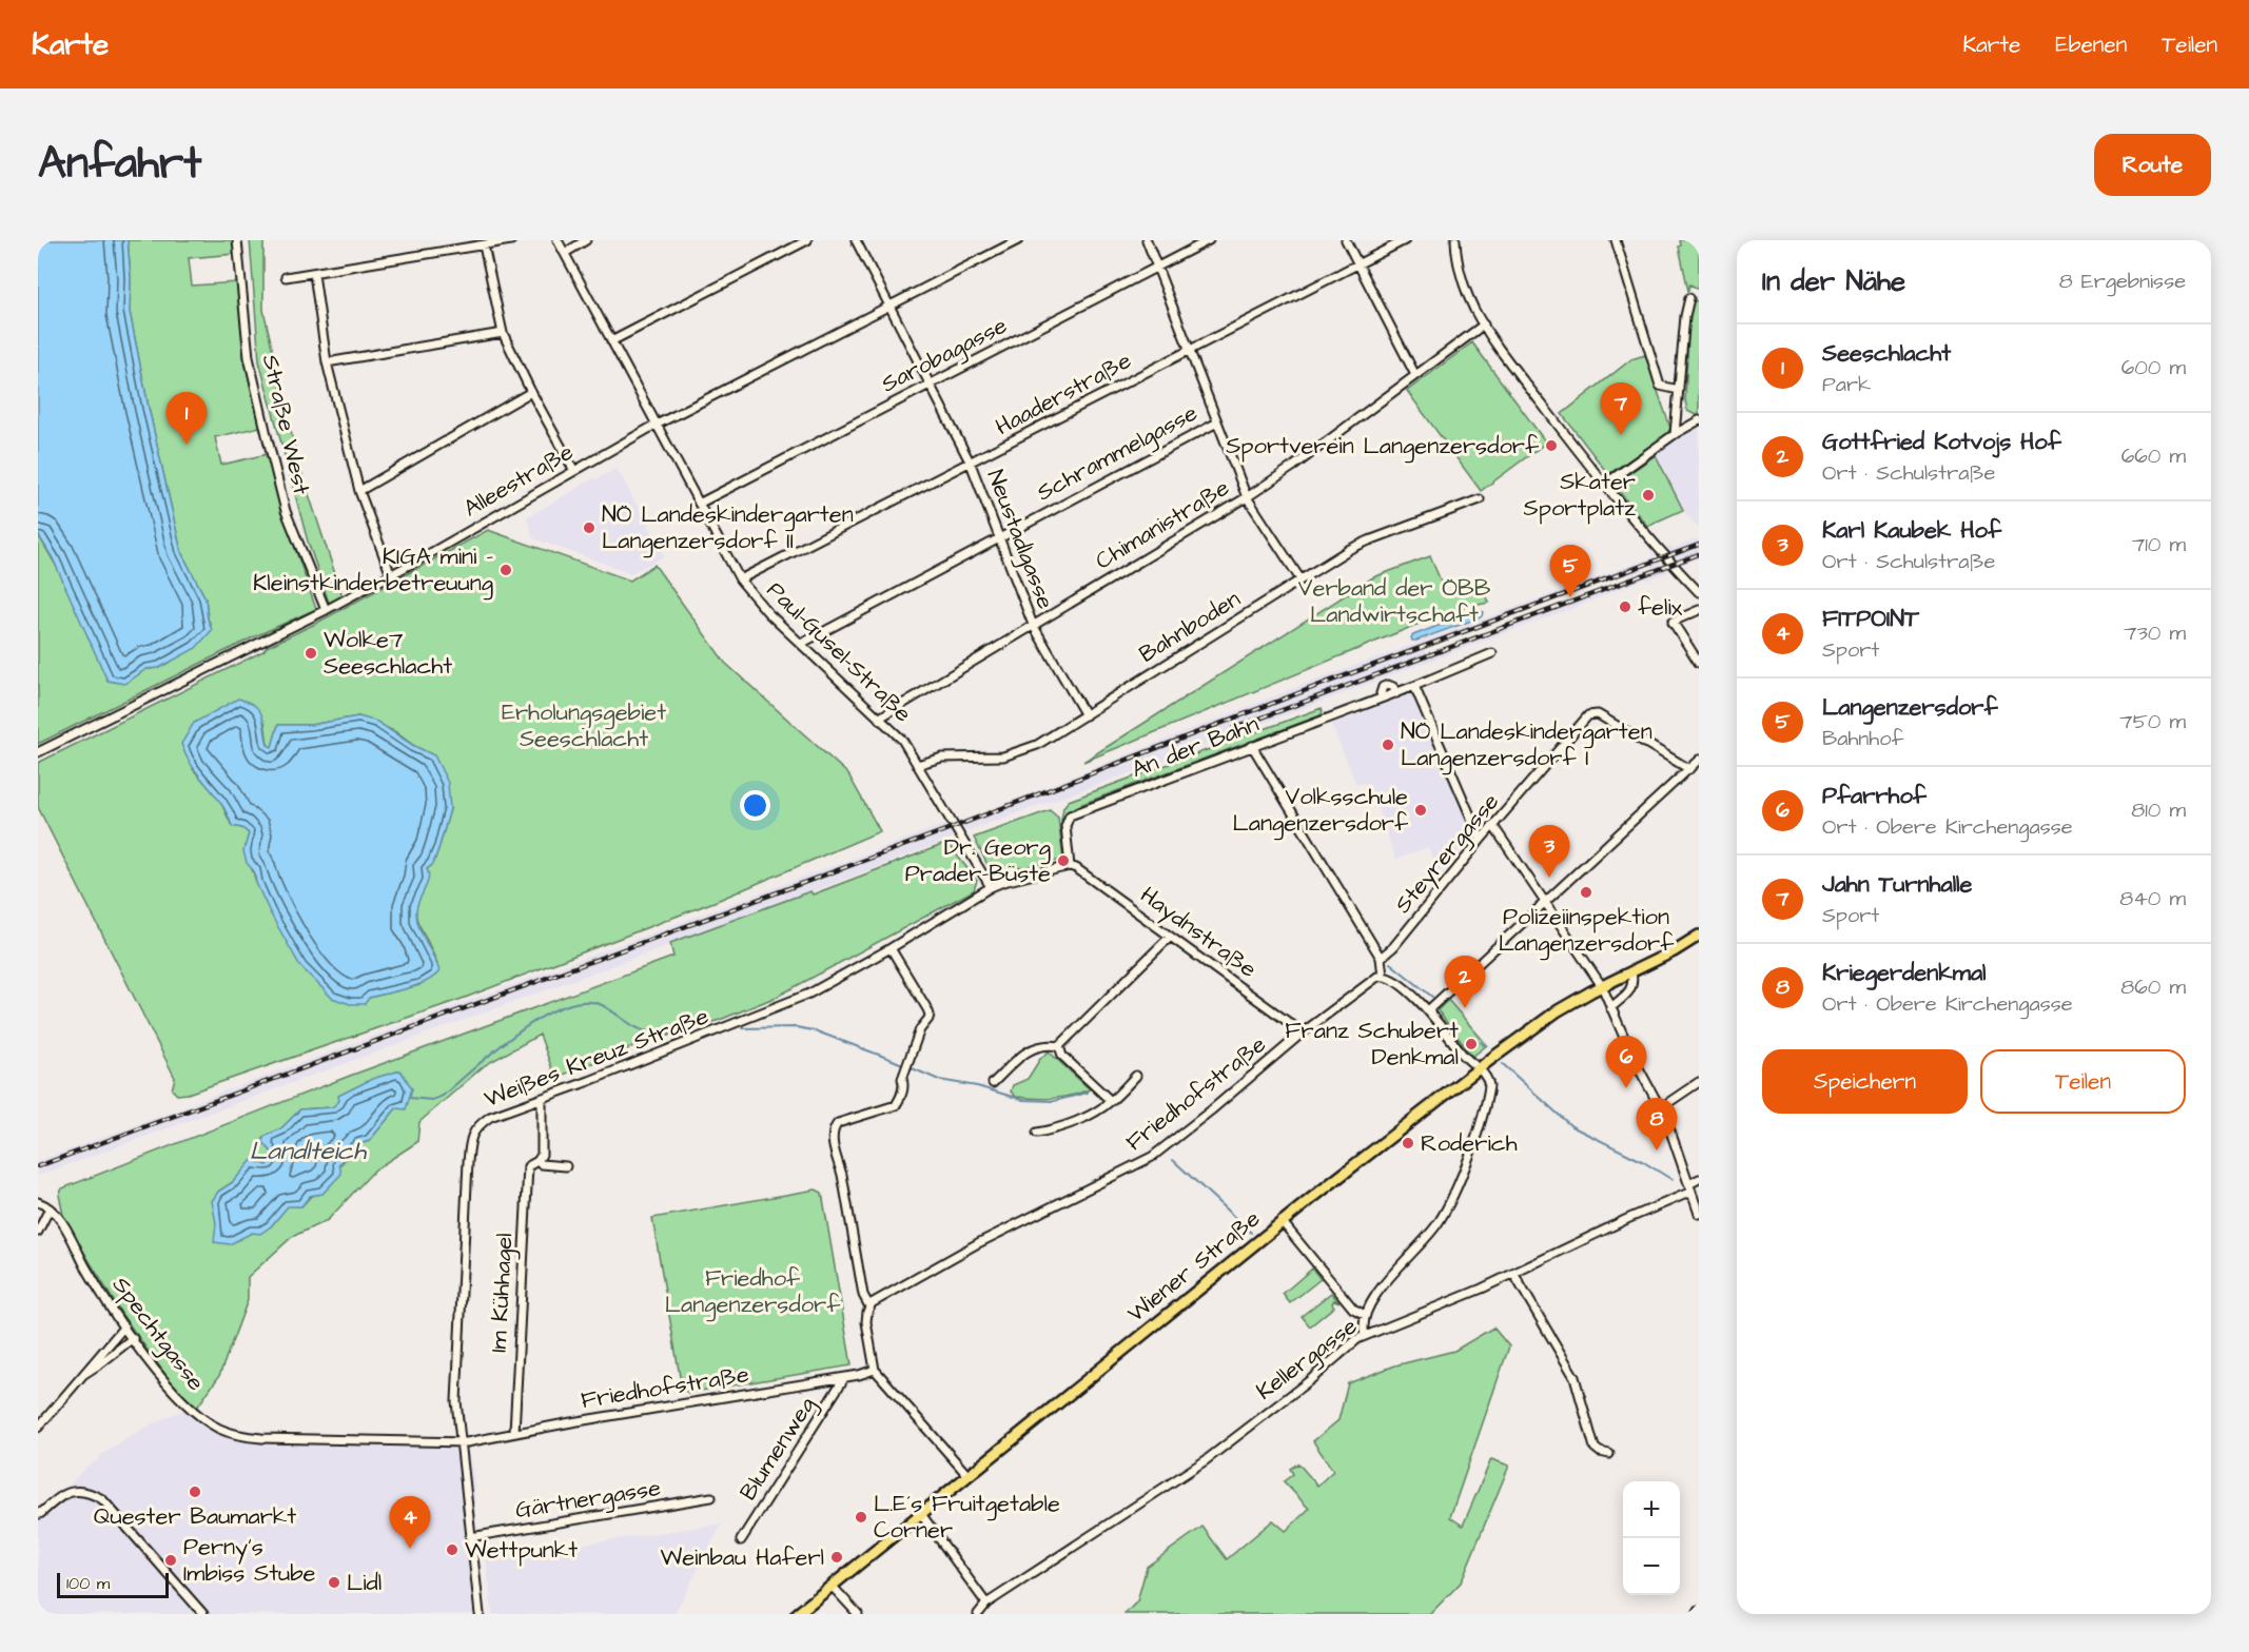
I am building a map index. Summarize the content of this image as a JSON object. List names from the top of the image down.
{
  "streets": {
    "main road": ["Wiener Straße"],
    "street": [
      "Sarobagasse",
      "Haaderstraße",
      "Straße West",
      "Schrammelgasse",
      "Alleestraße",
      "Chimanistraße",
      "Neustadlgasse",
      "Bahnboden",
      "Paul-Gusel-Straße",
      "An der Bahn",
      "Steyrergasse",
      "Haydnstraße",
      "Weißes Kreuz Straße",
      "Friedhofstraße",
      "Im Kühhagel",
      "Spechtgasse",
      "Kellergasse",
      "Blumenweg",
      "Gärtnergasse"
    ]
  },
  "crossings": [
    ["Sarobagasse", "Neustadlgasse"],
    ["Sarobagasse", "Paul-Gusel-Straße"],
    ["Haaderstraße", "Neustadlgasse"],
    ["Haaderstraße", "Paul-Gusel-Straße"],
    ["Straße West", "Alleestraße"],
    ["Schrammelgasse", "Neustadlgasse"],
    ["Schrammelgasse", "Paul-Gusel-Straße"],
    ["Alleestraße", "Neustadlgasse"],
    ["Alleestraße", "Paul-Gusel-Straße"],
    ["Chimanistraße", "Neustadlgasse"],
    ["Chimanistraße", "Paul-Gusel-Straße"],
    ["Neustadlgasse", "Bahnboden"],
    ["Bahnboden", "Paul-Gusel-Straße"],
    ["Paul-Gusel-Straße", "Weißes Kreuz Straße"],
    ["An der Bahn", "Haydnstraße"],
    ["An der Bahn", "Weißes Kreuz Straße"],
    ["Haydnstraße", "Weißes Kreuz Straße"],
    ["Haydnstraße", "Friedhofstraße"],
    ["Weißes Kreuz Straße", "Friedhofstraße"],
    ["Weißes Kreuz Straße", "Im Kühhagel"],
    ["Weißes Kreuz Straße", "Spechtgasse"],
    ["Weißes Kreuz Straße", "Gärtnergasse"],
    ["Friedhofstraße", "Im Kühhagel"],
    ["Friedhofstraße", "Spechtgasse"],
    ["Friedhofstraße", "Blumenweg"]
  ],
  "water": ["Landlteich"],
  "parks": ["Verband der ÖBB Landwirtschaft", "Erholungsgebiet Seeschlacht", "Friedhof Langenzersdorf"],
  "places": [
    "Sportverein Langenzersdorf",
    "Skater Sportplatz",
    "NÖ Landeskindergarten Langenzersdorf II",
    "KIGA mini - Kleinstkinderbetreuung",
    "felix",
    "Wolke7 Seeschlacht",
    "NÖ Landeskindergarten Langenzersdorf I",
    "Volksschule Langenzersdorf",
    "Dr. Georg Prader-Büste",
    "Polizeiinspektion Langenzersdorf",
    "Franz Schubert Denkmal",
    "Roderich",
    "Quester Baumarkt",
    "L.E´s Fruitgetable Corner",
    "Wettpunkt",
    "Weinbau Haferl",
    "Perny’s Imbiss Stube",
    "Lidl"
  ],
  "scale_bar": "100 m",
  "page": {
    "header": "Karte",
    "nav": ["Karte", "Ebenen", "Teilen"],
    "title": "Anfahrt",
    "buttons": [
      "Route",
      ["Speichern", "Teilen"]
    ],
    "heading": ["In der Nähe", "8 Ergebnisse"],
    "list": [
      {
        "mark": "1",
        "name": "Seeschlacht",
        "note": "Park",
        "value": "600 m"
      },
      {
        "mark": "2",
        "name": "Gottfried Kotvojs Hof",
        "note": "Ort · Schulstraße",
        "value": "660 m"
      },
      {
        "mark": "3",
        "name": "Karl Kaubek Hof",
        "note": "Ort · Schulstraße",
        "value": "710 m"
      },
      {
        "mark": "4",
        "name": "FITPOINT",
        "note": "Sport",
        "value": "730 m"
      },
      {
        "mark": "5",
        "name": "Langenzersdorf",
        "note": "Bahnhof",
        "value": "750 m"
      },
      {
        "mark": "6",
        "name": "Pfarrhof",
        "note": "Ort · Obere Kirchengasse",
        "value": "810 m"
      },
      {
        "mark": "7",
        "name": "Jahn Turnhalle",
        "note": "Sport",
        "value": "840 m"
      },
      {
        "mark": "8",
        "name": "Kriegerdenkmal",
        "note": "Ort · Obere Kirchengasse",
        "value": "860 m"
      }
    ],
    "pins": [
      "7",
      "1",
      "5",
      "3",
      "2",
      "6",
      "8",
      "4"
    ],
    "map_buttons": ["+", "−"],
    "scale": "100 m"
  }
}
